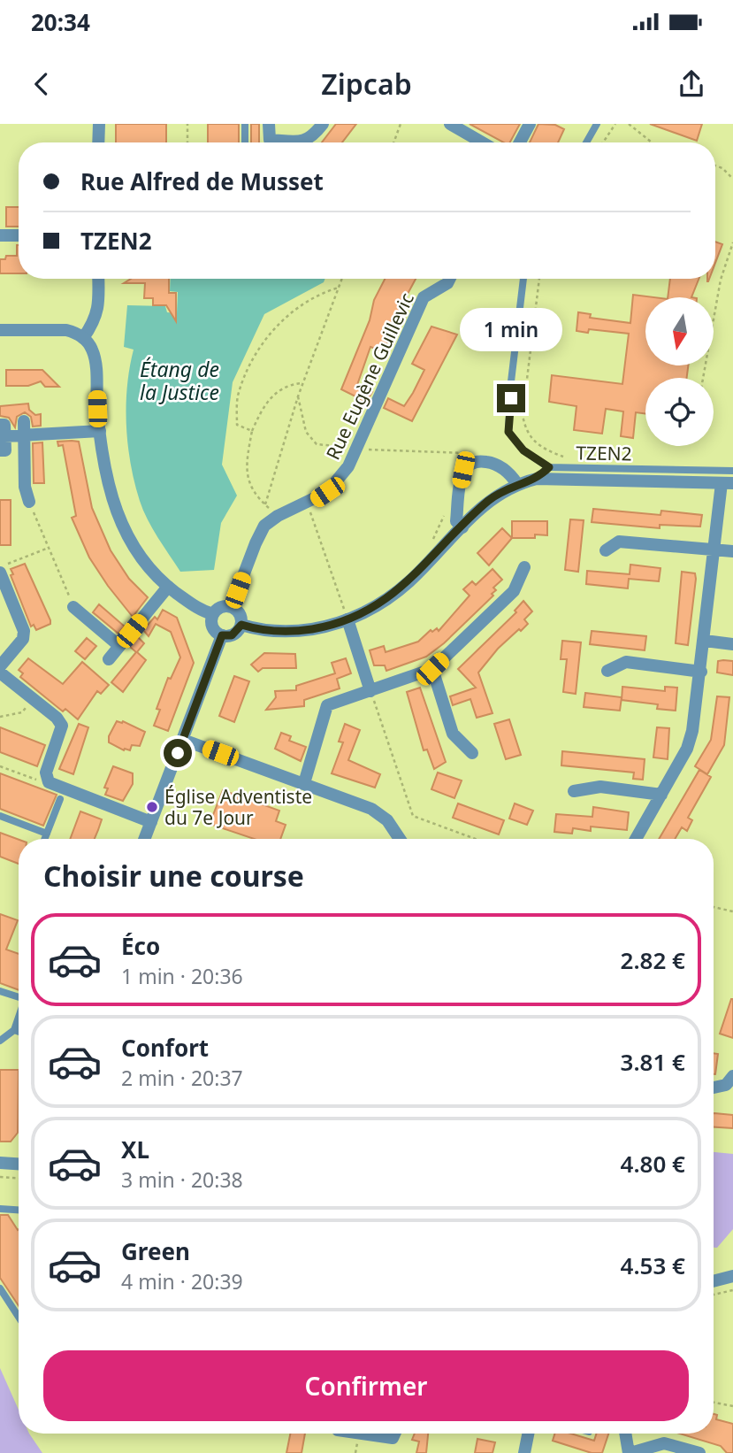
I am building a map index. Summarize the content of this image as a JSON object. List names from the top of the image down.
{
  "streets": {
    "street": ["Rue Eugène Guillevic"],
    "lane": ["TZEN2"]
  },
  "water": ["Étang de la Justice"],
  "places": ["Église Adventiste du 7e Jour"],
  "north": "bottom",
  "page": {
    "status": "20:34",
    "header": "Zipcab",
    "banner": ["Rue Alfred de Musset", "TZEN2"],
    "bubble": "1 min",
    "heading": "Choisir une course",
    "list": [
      {
        "name": "Éco",
        "note": "1 min · 20:36",
        "value": "2.82 €"
      },
      {
        "name": "Confort",
        "note": "2 min · 20:37",
        "value": "3.81 €"
      },
      {
        "name": "XL",
        "note": "3 min · 20:38",
        "value": "4.80 €"
      },
      {
        "name": "Green",
        "note": "4 min · 20:39",
        "value": "4.53 €"
      }
    ],
    "buttons": "Confirmer"
  }
}
